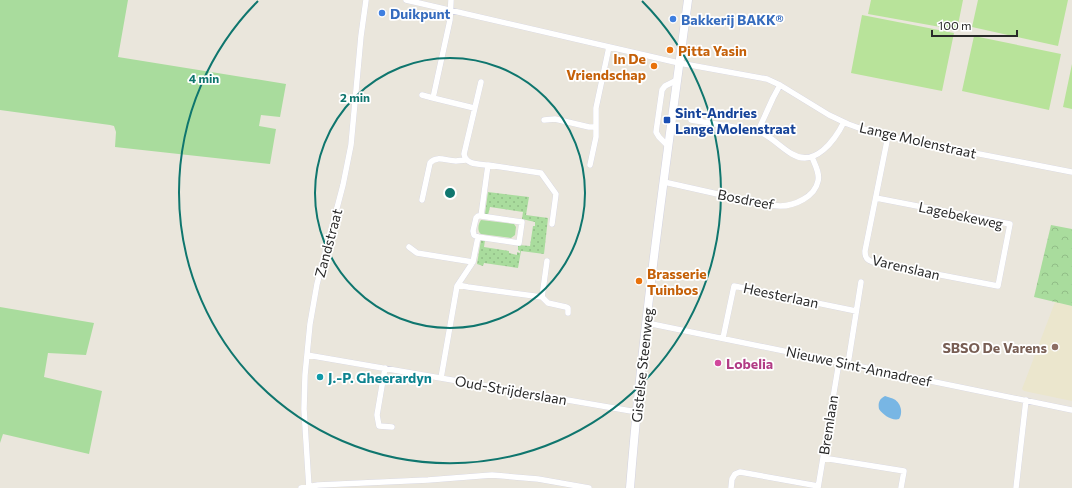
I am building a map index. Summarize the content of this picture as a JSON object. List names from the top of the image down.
{
  "streets": {
    "main road": ["Gistelse Steenweg"],
    "street": [
      "Lange Molenstraat",
      "Bosdreef",
      "Lagebekeweg",
      "Zandstraat",
      "Varenslaan",
      "Heesterlaan",
      "Nieuwe Sint-Annadreef",
      "Oud-Strijderslaan",
      "Bremlaan"
    ]
  },
  "crossings": [
    ["Lange Molenstraat", "Varenslaan"],
    ["Lange Molenstraat", "Gistelse Steenweg"],
    ["Bosdreef", "Gistelse Steenweg"],
    ["Lagebekeweg", "Varenslaan"],
    ["Zandstraat", "Oud-Strijderslaan"],
    ["Heesterlaan", "Nieuwe Sint-Annadreef"],
    ["Gistelse Steenweg", "Nieuwe Sint-Annadreef"],
    ["Gistelse Steenweg", "Oud-Strijderslaan"],
    ["Nieuwe Sint-Annadreef", "Bremlaan"]
  ],
  "places": {
    "other": [
      "Duikpunt",
      "Bakkerij BAKK®",
      "Pitta Yasin",
      "In De Vriendschap",
      "Brasserie Tuinbos",
      "SBSO De Varens",
      "Lobelia",
      "J.-P. Gheerardyn"
    ],
    "transit": ["Sint-Andries Lange Molenstraat"]
  },
  "scale_bar": "100 m",
  "rings": ["4 min", "2 min"]
}
